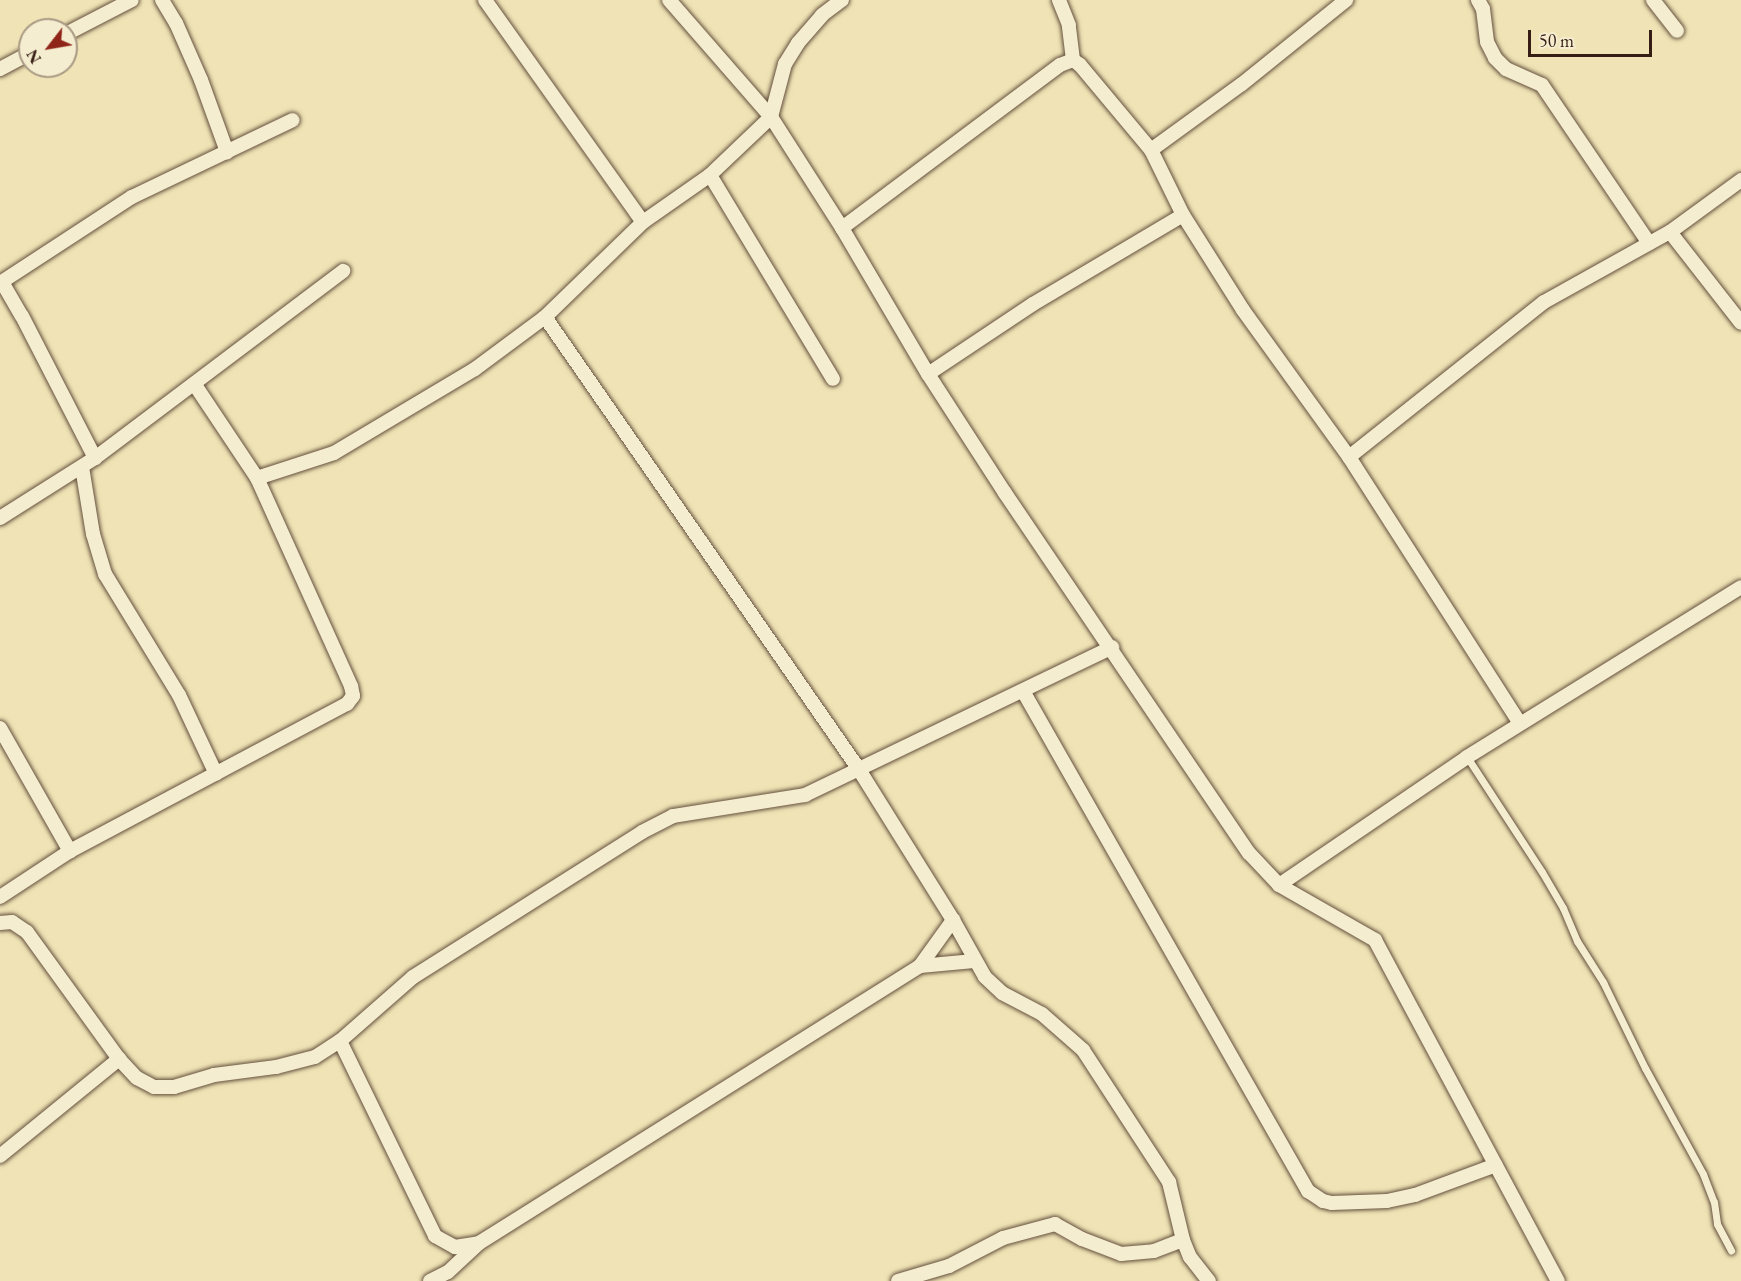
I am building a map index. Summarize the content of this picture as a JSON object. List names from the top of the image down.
{
  "scale_bar": "50 m",
  "north": "bottom left"
}
